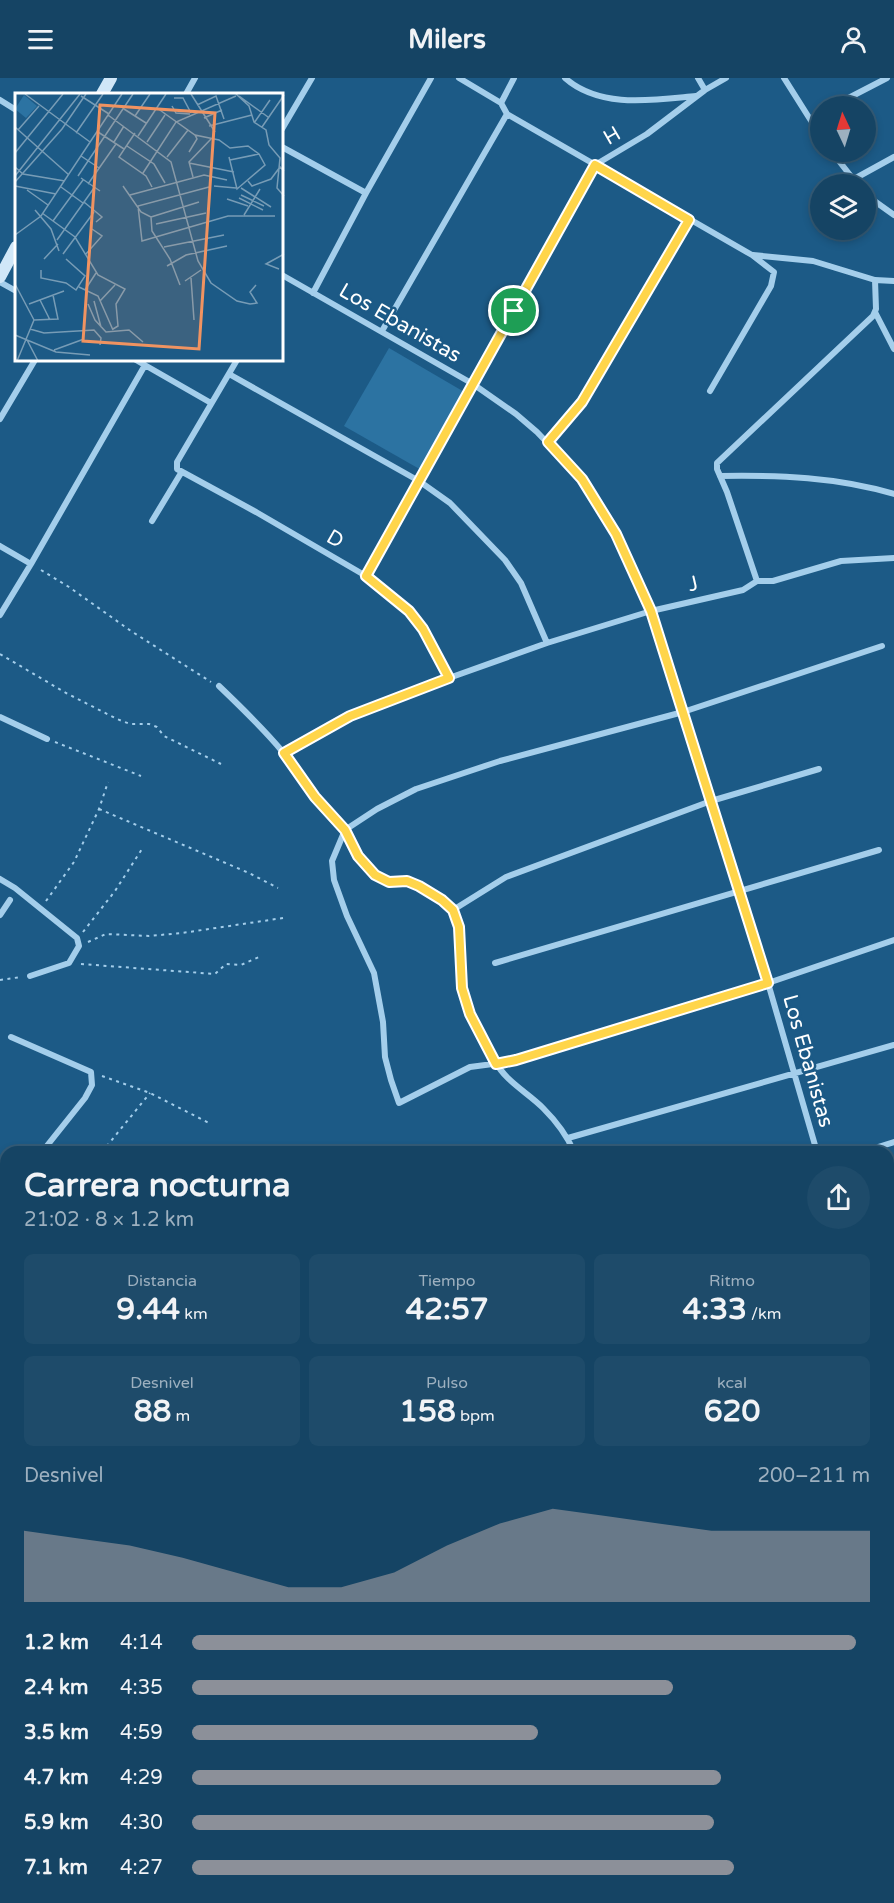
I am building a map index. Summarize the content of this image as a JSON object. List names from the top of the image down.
{
  "streets": {
    "street": [
      "H",
      "Los Ebanistas",
      "D",
      "J"
    ]
  },
  "crossings": [
    ["H", "Los Ebanistas"],
    ["H", "D"],
    ["Los Ebanistas", "J"],
    ["D", "J"]
  ],
  "north": "top",
  "page": {
    "header": "Milers",
    "heading": ["Carrera nocturna", "21:02 · 8 × 1.2 km"],
    "stats": [
      ["Distancia", "9.44 km"],
      ["Tiempo", "42:57"],
      ["Ritmo", "4:33 /km"],
      ["Desnivel", "88 m"],
      ["Pulso", "158 bpm"],
      ["kcal", "620"]
    ],
    "chart": ["Desnivel", "200–211 m"],
    "list": [
      {
        "name": "1.2 km",
        "note": "4:14"
      },
      {
        "name": "2.4 km",
        "note": "4:35"
      },
      {
        "name": "3.5 km",
        "note": "4:59"
      },
      {
        "name": "4.7 km",
        "note": "4:29"
      },
      {
        "name": "5.9 km",
        "note": "4:30"
      },
      {
        "name": "7.1 km",
        "note": "4:27"
      }
    ]
  }
}
